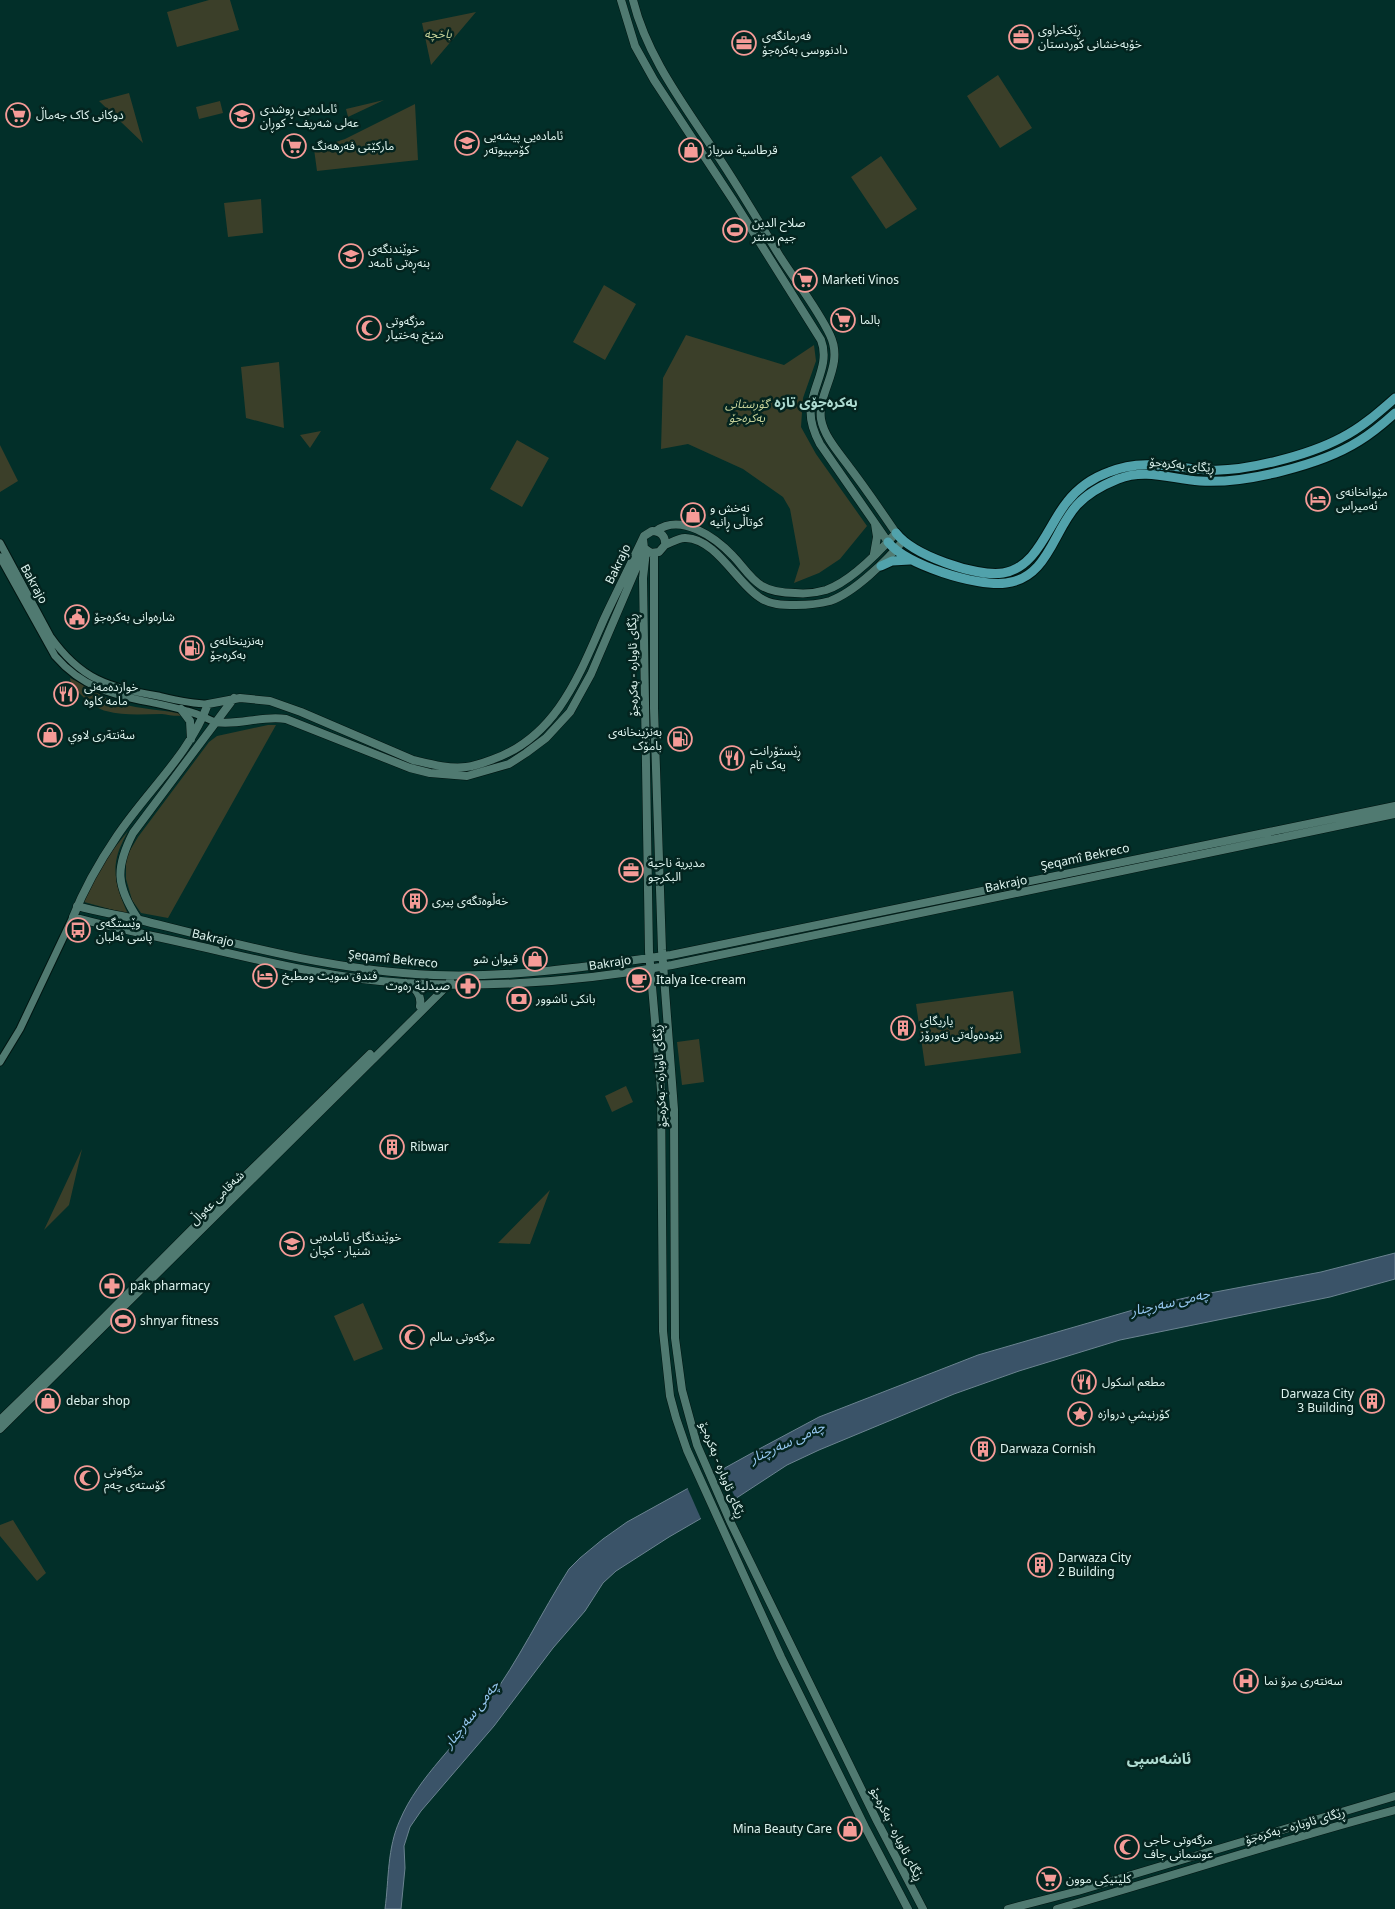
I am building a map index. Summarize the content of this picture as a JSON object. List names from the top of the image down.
{
  "streets": {
    "main road": [
      "ڕێگای بەکرەجۆ",
      "Bakrajo",
      "ڕێگای ئاوبارە - بەکرەجۆ",
      "Şeqamî Bekreco",
      "شەقامی عەواڵ"
    ]
  },
  "crossings": [
    ["Bakrajo", "ڕێگای ئاوبارە - بەکرەجۆ"],
    ["Bakrajo", "Şeqamî Bekreco"],
    ["Bakrajo", "شەقامی عەواڵ"],
    ["ڕێگای ئاوبارە - بەکرەجۆ", "Şeqamî Bekreco"],
    ["Şeqamî Bekreco", "شەقامی عەواڵ"]
  ],
  "districts": ["بەکرەجۆی تازە", "ئاشەسپی"],
  "water": ["چەمی سەرچنار"],
  "parks": ["باخچە", "گۆڕستانی بەکرەجۆ"],
  "places": {
    "office": ["ڕێکخراوی خۆبەخشانی کوردستان", "فەرمانگەی دادنووسی بەکرەجۆ", "مدیریة ناحية البكرجو"],
    "supermarket": [
      "دوکانی کاک جەماڵ",
      "مارکێتی فەرهەنگ",
      "Marketi Vinos",
      "بالما",
      "کلینیکی موون"
    ],
    "school or university": [
      "ئامادەیی ڕوشدی عەلی شەریف - کوڕان",
      "ئامادەیی پیشەیی کۆمپیوتەر",
      "خوێندنگەی بنەڕەتی ئامەد",
      "خوێندنگای ئامادەیی شنیار - کچان"
    ],
    "shop": [
      "قرطاسية سرياز",
      "نەخش و کوتاڵی ڕانیە",
      "سةنتةرى لاوي",
      "قیوان شو",
      "debar shop",
      "Mina Beauty Care"
    ],
    "sports": ["صلاح الدين جيم سنتر", "shnyar fitness"],
    "mosque": [
      "مزگەوتی شێخ بەختیار",
      "مزگەوتی سالم",
      "مزگه‌وتی کۆستەی چەم",
      "مزگەوتی حاجی عوسمانی جاف"
    ],
    "hotel": ["مێوانخانەی ئەمیراس", "فندق سويت ومطبخ"],
    "public building": ["شارەوانی بەکرەجۆ"],
    "fuel station": ["بەنزینخانەی بەکرەجۆ", "بەنزینخانەی بامۆک"],
    "restaurant": ["خواردەمەنی مامە کاوە", "ڕێستۆرانت یەک تام", "مطعم اسكول"],
    "building": [
      "خەڵوەتگەی پیری",
      "یاریگای نێودەوڵەتی نەورۆز",
      "Ribwar",
      "Darwaza City 3 Building",
      "Darwaza Cornish",
      "Darwaza City 2 Building"
    ],
    "bus stop": ["وێستگەی پاسی ئەلبان"],
    "cafe": ["Italya Ice-cream"],
    "pharmacy": ["صیدلیة رەوت", "pak pharmacy"],
    "bank": ["بانکی ئاشوور"],
    "place": ["کۆرنيشي دروازە"],
    "hospital": ["سەنتەرى مرۆ نما"]
  }
}
